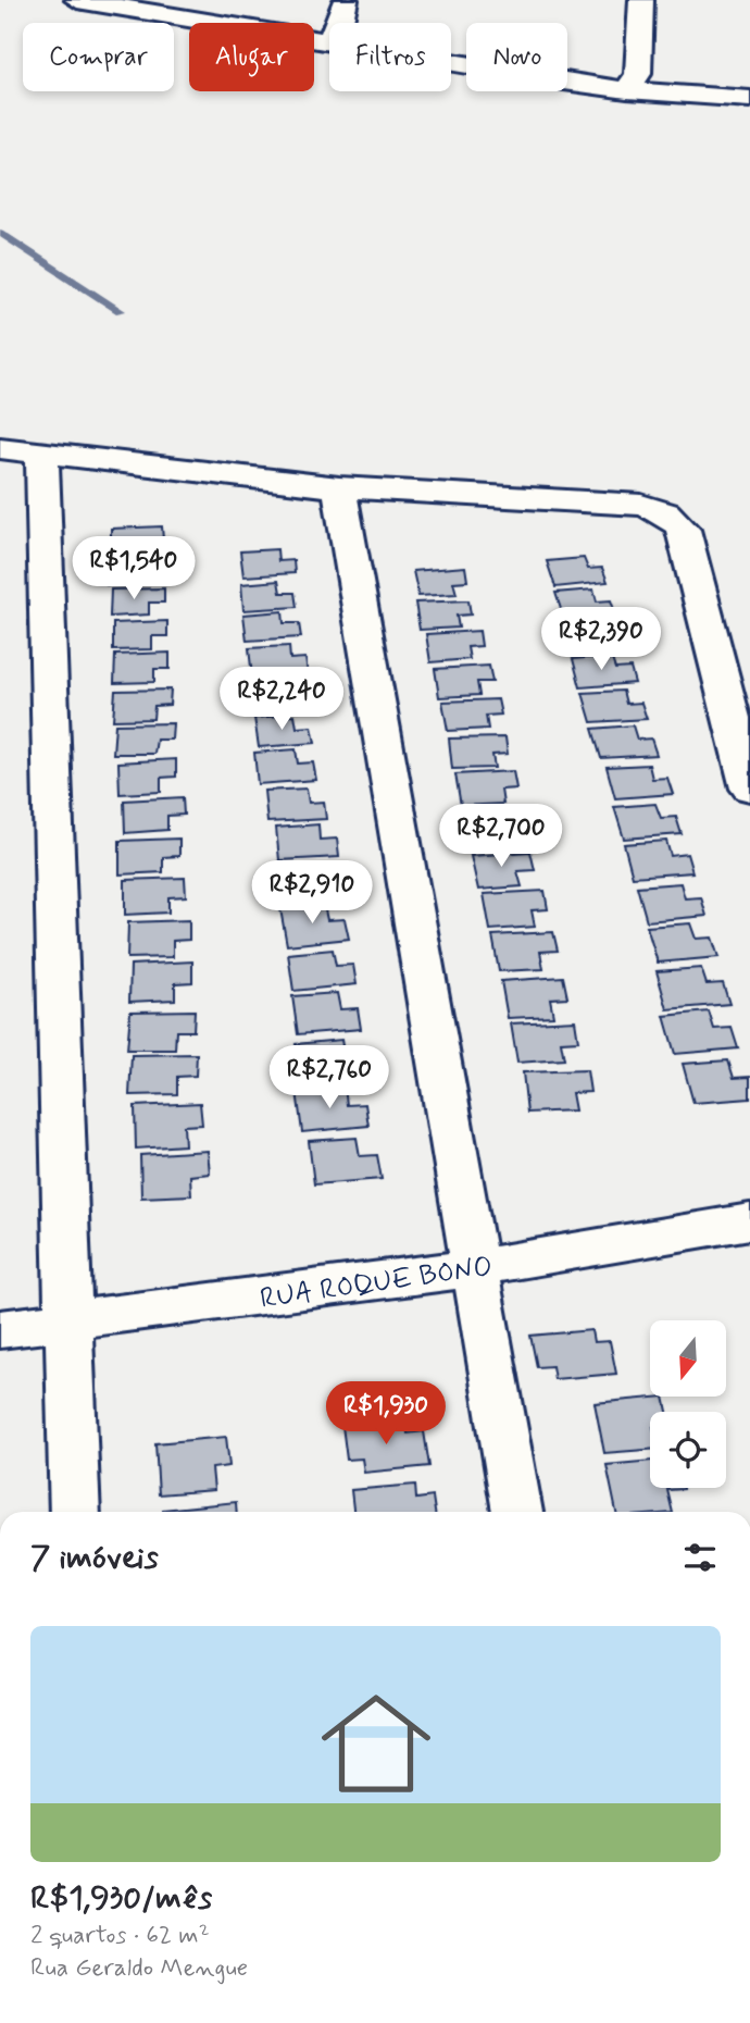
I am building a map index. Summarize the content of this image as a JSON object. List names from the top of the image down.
{
  "streets": {
    "street": ["RUA ROQUE BONO"]
  },
  "north": "bottom",
  "page": {
    "chip": [
      "Comprar",
      "Alugar",
      "Filtros",
      "Novo"
    ],
    "price": [
      "R$1,540",
      "R$2,390",
      "R$2,240",
      "R$2,700",
      "R$2,910",
      "R$2,760",
      "R$1,930"
    ],
    "heading": "7 imóveis",
    "list": [
      {
        "name": "R$1,930/mês",
        "note": "2 quartos · 62 m² · Rua Geraldo Mengue"
      }
    ]
  }
}
